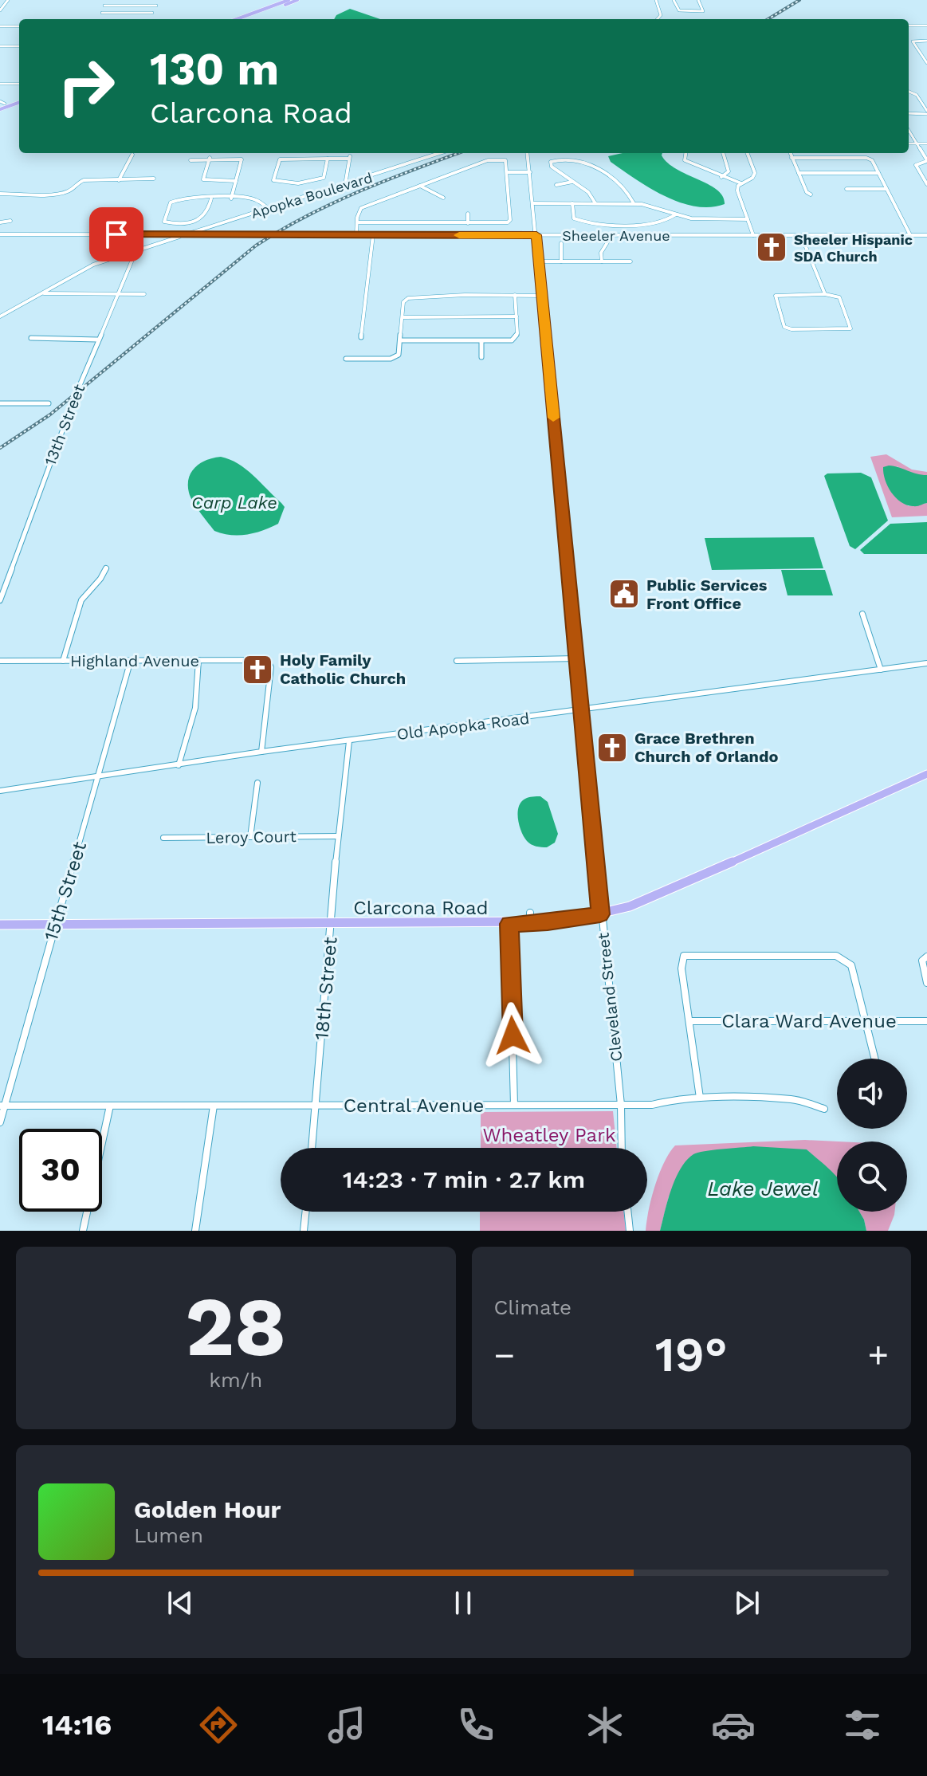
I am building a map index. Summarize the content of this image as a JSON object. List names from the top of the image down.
{
  "streets": {
    "main road": ["Clarcona Road"],
    "street": [
      "Apopka Boulevard",
      "Sheeler Avenue",
      "13th Street",
      "Highland Avenue",
      "Old Apopka Road",
      "Leroy Court",
      "15th Street",
      "18th Street",
      "Cleveland Street",
      "Clara Ward Avenue",
      "Central Avenue"
    ]
  },
  "crossings": [
    ["Apopka Boulevard", "Sheeler Avenue"],
    ["Apopka Boulevard", "13th Street"],
    ["Sheeler Avenue", "Cleveland Street"],
    ["Highland Avenue", "Old Apopka Road"],
    ["Highland Avenue", "15th Street"],
    ["Old Apopka Road", "15th Street"],
    ["Old Apopka Road", "18th Street"],
    ["Old Apopka Road", "Cleveland Street"],
    ["Leroy Court", "18th Street"],
    ["15th Street", "Clarcona Road"],
    ["15th Street", "Central Avenue"],
    ["Clarcona Road", "18th Street"],
    ["Clarcona Road", "Cleveland Street"],
    ["18th Street", "Central Avenue"],
    ["Cleveland Street", "Central Avenue"]
  ],
  "water": ["Carp Lake", "Lake Jewel"],
  "parks": ["Wheatley Park"],
  "places": {
    "church": ["Sheeler Hispanic SDA Church", "Holy Family Catholic Church", "Grace Brethren Church of Orlando"],
    "public building": ["Public Services Front Office"]
  },
  "page": {
    "turn": ["130 m", "Clarcona Road"],
    "limit": "30",
    "trip": "14:23 · 7 min · 2.7 km",
    "tile": [
      ["28", "km/h"],
      "Climate"
    ],
    "heat": ["−", "19°", "+"],
    "song": ["Golden Hour", "Lumen"],
    "tabs": "14:16"
  }
}
